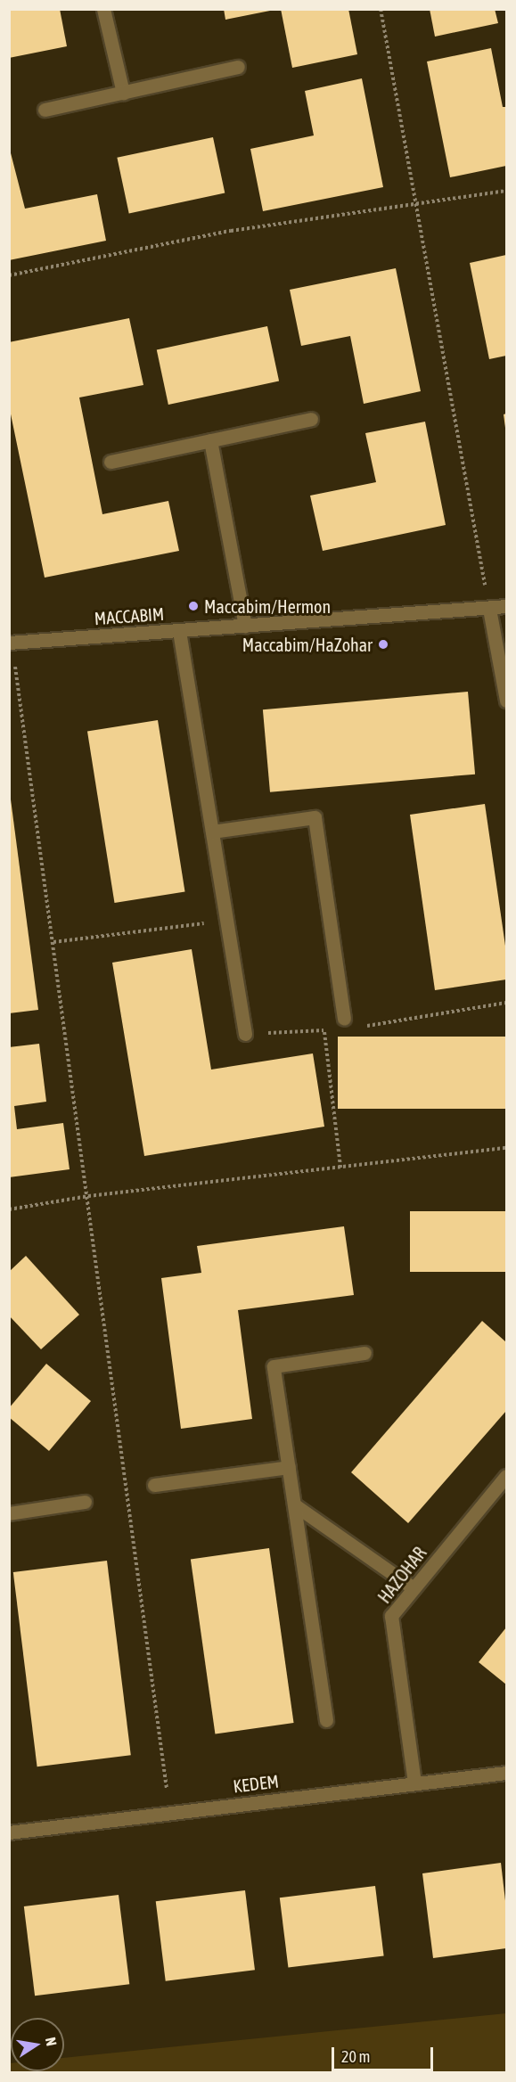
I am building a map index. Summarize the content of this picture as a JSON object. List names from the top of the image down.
{
  "streets": {
    "street": ["MACCABIM", "HAZOHAR", "KEDEM"]
  },
  "crossings": [
    ["HAZOHAR", "KEDEM"]
  ],
  "places": ["Maccabim/Hermon", "Maccabim/HaZohar"],
  "scale_bar": "20 m",
  "north": "right"
}
